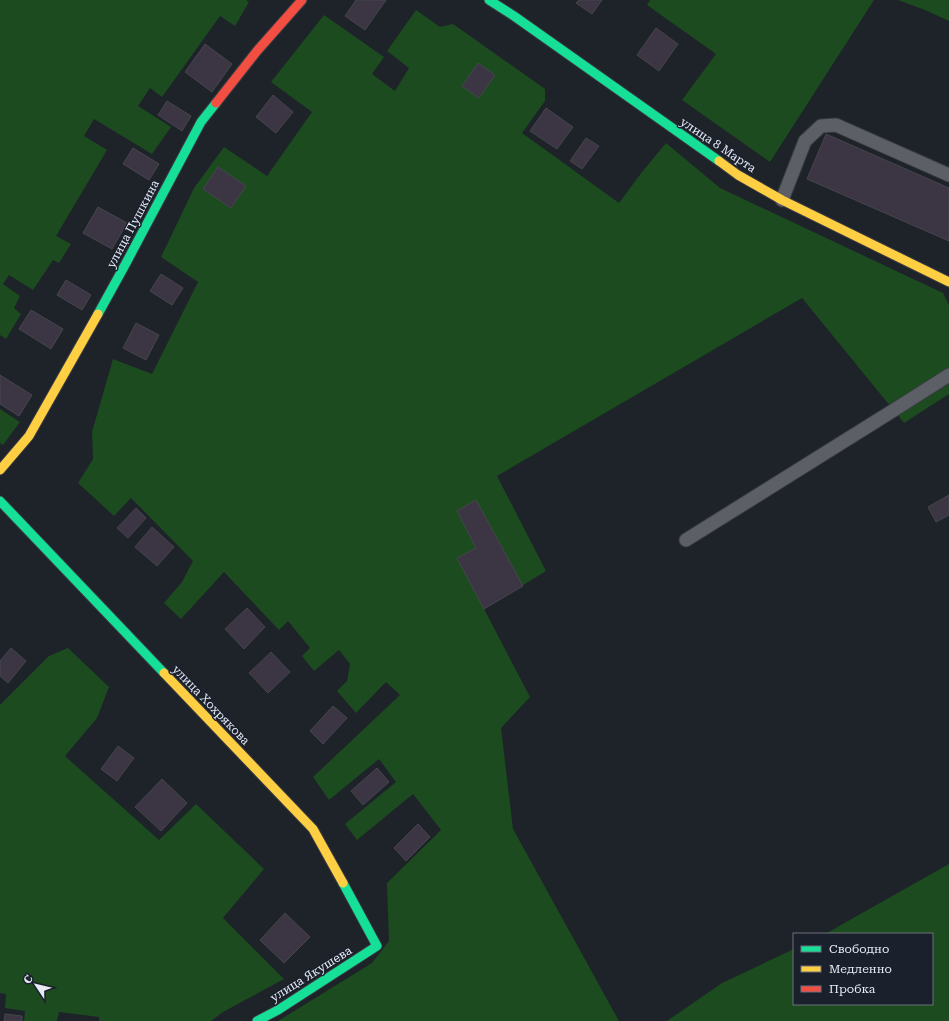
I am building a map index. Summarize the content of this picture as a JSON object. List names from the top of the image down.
{
  "streets": {
    "street": [
      "улица 8 Марта",
      "улица Пушкина",
      "улица Хохрякова",
      "улица Якушева"
    ]
  },
  "crossings": [
    ["улица Хохрякова", "улица Якушева"]
  ],
  "legend": ["Свободно", "Медленно", "Пробка"],
  "north": "top left"
}
